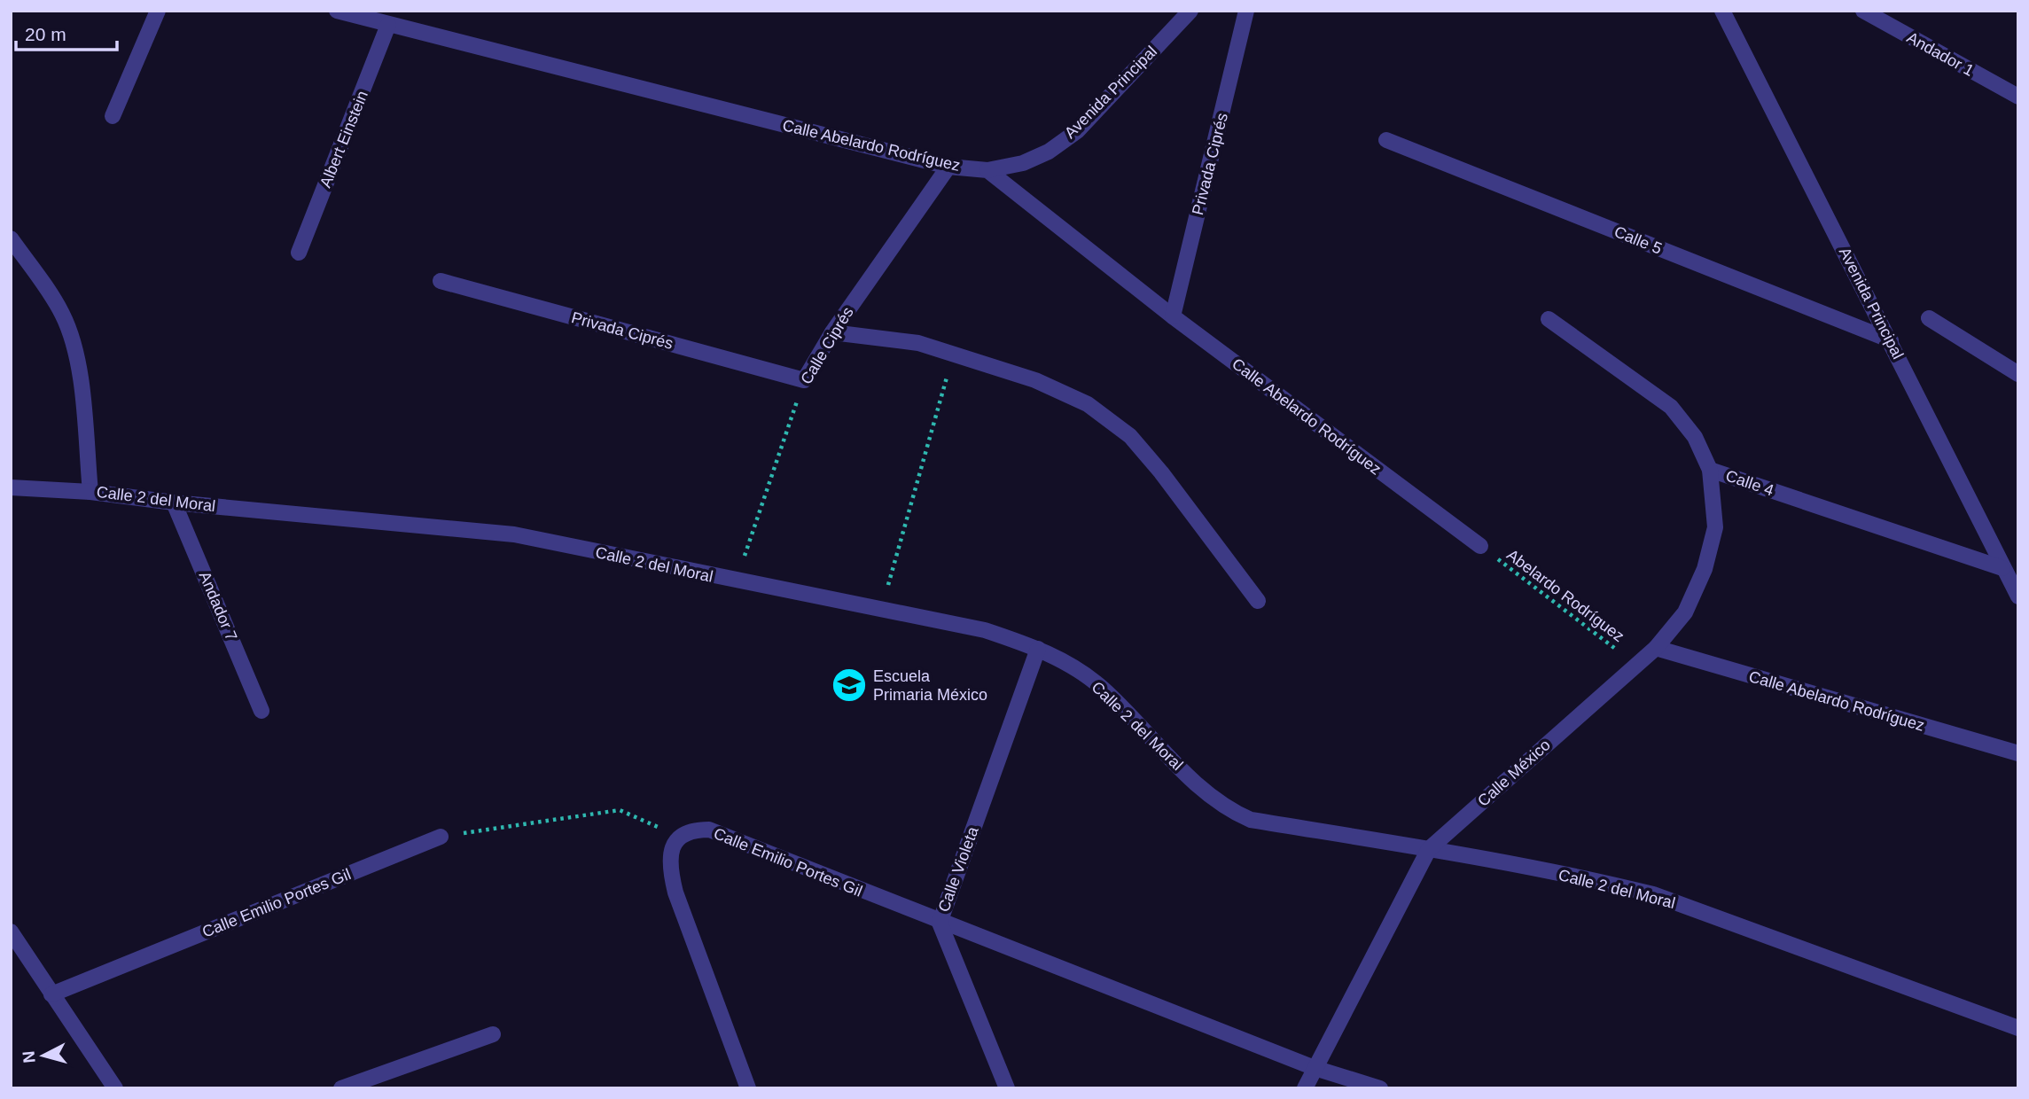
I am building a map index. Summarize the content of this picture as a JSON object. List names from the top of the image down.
{
  "streets": {
    "street": [
      "Andador 1",
      "Avenida Principal",
      "Albert Einstein",
      "Calle Abelardo Rodríguez",
      "Privada Ciprés",
      "Calle 5",
      "Calle Ciprés",
      "Calle 4",
      "Calle 2 del Moral",
      "Andador 7",
      "Calle México",
      "Calle Emilio Portes Gil",
      "Calle Violeta"
    ],
    "path": ["Abelardo Rodríguez"]
  },
  "crossings": [
    ["Avenida Principal", "Calle Abelardo Rodríguez"],
    ["Avenida Principal", "Calle 5"],
    ["Avenida Principal", "Calle 4"],
    ["Albert Einstein", "Calle Abelardo Rodríguez"],
    ["Calle Abelardo Rodríguez", "Privada Ciprés"],
    ["Calle Abelardo Rodríguez", "Calle Ciprés"],
    ["Calle Abelardo Rodríguez", "Abelardo Rodríguez"],
    ["Calle Abelardo Rodríguez", "Calle México"],
    ["Privada Ciprés", "Calle Ciprés"],
    ["Calle Ciprés", "Calle 2 del Moral"],
    ["Calle 4", "Calle México"],
    ["Calle 2 del Moral", "Andador 7"],
    ["Calle 2 del Moral", "Calle México"],
    ["Calle 2 del Moral", "Calle Violeta"],
    ["Abelardo Rodríguez", "Calle México"],
    ["Calle México", "Calle Emilio Portes Gil"],
    ["Calle Emilio Portes Gil", "Calle Violeta"]
  ],
  "places": {
    "school or university": ["Escuela Primaria México"]
  },
  "scale_bar": "20 m",
  "north": "left"
}
